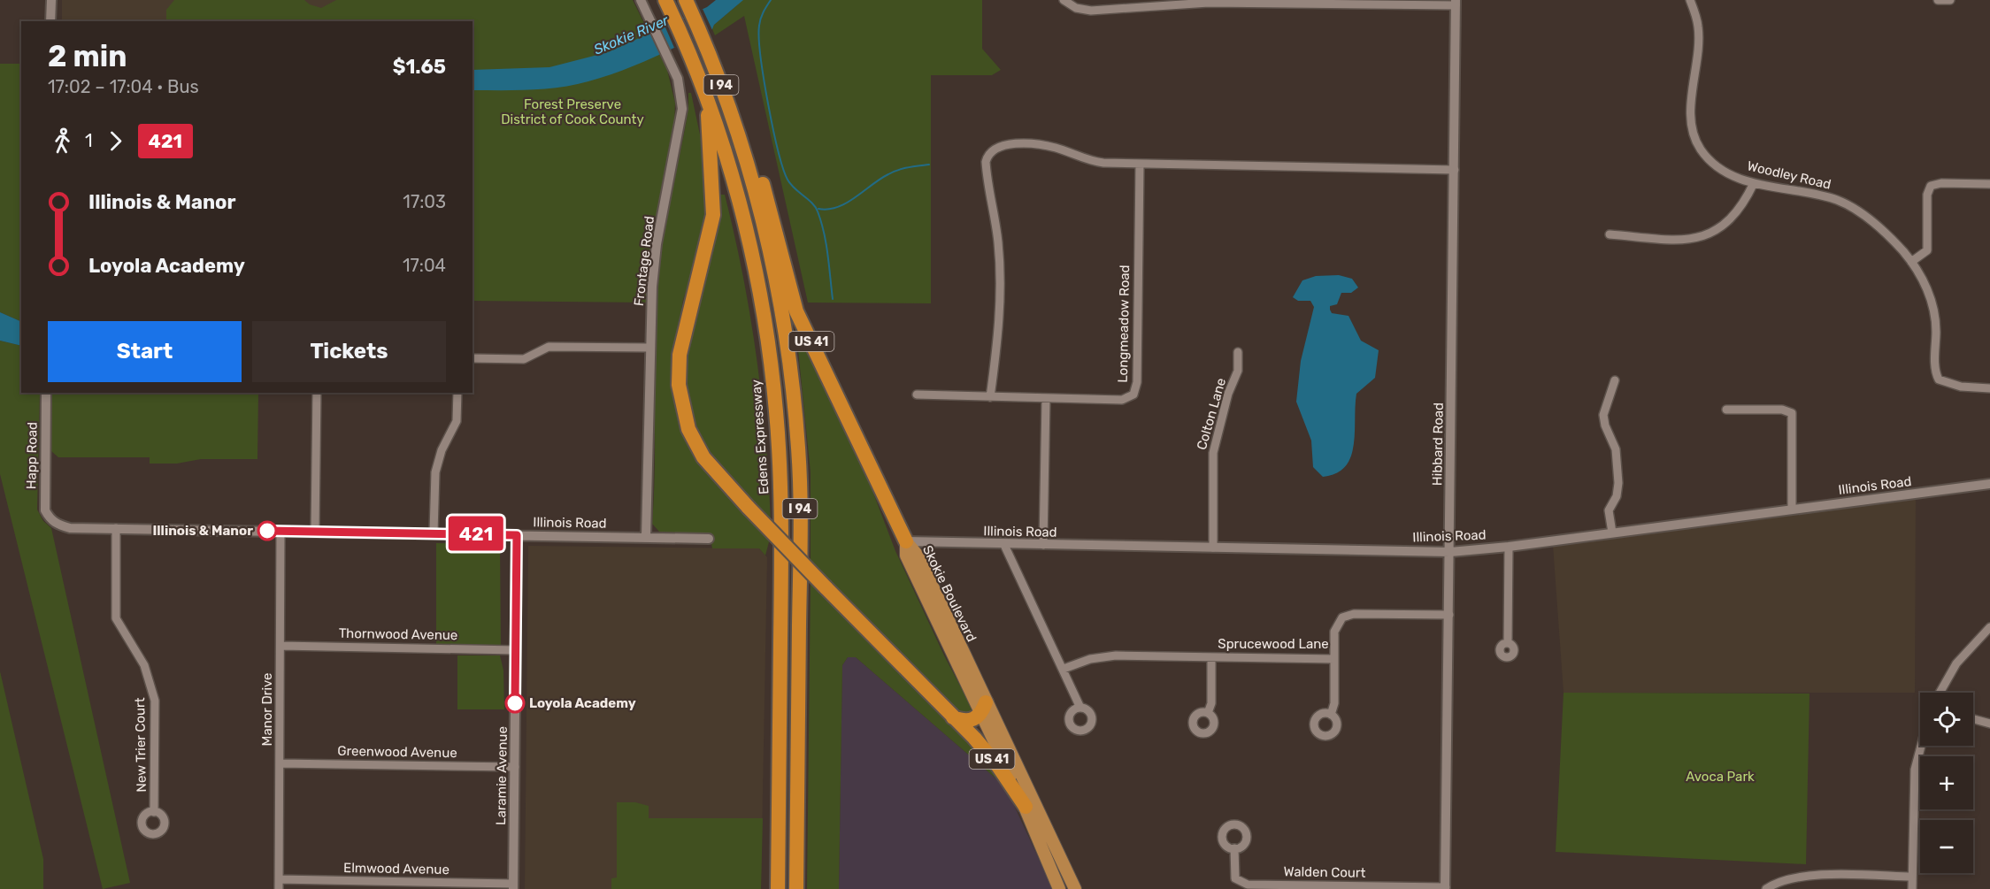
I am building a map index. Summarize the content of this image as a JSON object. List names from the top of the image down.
{
  "streets": {
    "highway": ["I 94", "US 41", "Edens Expressway"],
    "main road": ["Skokie Boulevard"],
    "street": [
      "Woodley Road",
      "Frontage Road",
      "Longmeadow Road",
      "Colton Lane",
      "Hibbard Road",
      "Happ Road",
      "Illinois Road",
      "Thornwood Avenue",
      "Sprucewood Lane",
      "Manor Drive",
      "New Trier Court",
      "Greenwood Avenue",
      "Laramie Avenue",
      "Elmwood Avenue",
      "Walden Court"
    ]
  },
  "crossings": [
    ["I 94", "US 41"],
    ["Frontage Road", "Illinois Road"],
    ["US 41", "Edens Expressway"],
    ["US 41", "Illinois Road"],
    ["US 41", "Skokie Boulevard"],
    ["Colton Lane", "Illinois Road"],
    ["Hibbard Road", "Illinois Road"],
    ["Hibbard Road", "Sprucewood Lane"],
    ["Hibbard Road", "Walden Court"],
    ["Happ Road", "Illinois Road"],
    ["Illinois Road", "Skokie Boulevard"],
    ["Illinois Road", "Manor Drive"],
    ["Illinois Road", "New Trier Court"],
    ["Illinois Road", "Laramie Avenue"],
    ["Thornwood Avenue", "Manor Drive"],
    ["Thornwood Avenue", "Laramie Avenue"],
    ["Manor Drive", "Greenwood Avenue"],
    ["Manor Drive", "Elmwood Avenue"],
    ["Greenwood Avenue", "Laramie Avenue"],
    ["Laramie Avenue", "Elmwood Avenue"]
  ],
  "water": ["Skokie River"],
  "parks": ["Forest Preserve District of Cook County", "Avoca Park"],
  "places": ["Illinois & Manor", "Loyola Academy"],
  "lines": ["bus line 421"],
  "page": {
    "on_map": "421",
    "heading": ["2 min", "17:02 – 17:04 · Bus", "$1.65"],
    "legs": ["1", "421"],
    "list": [
      {
        "name": "Illinois & Manor",
        "value": "17:03"
      },
      {
        "name": "Loyola Academy",
        "value": "17:04"
      }
    ],
    "buttons": ["Start", "Tickets"],
    "map_buttons": ["+", "−"]
  }
}
